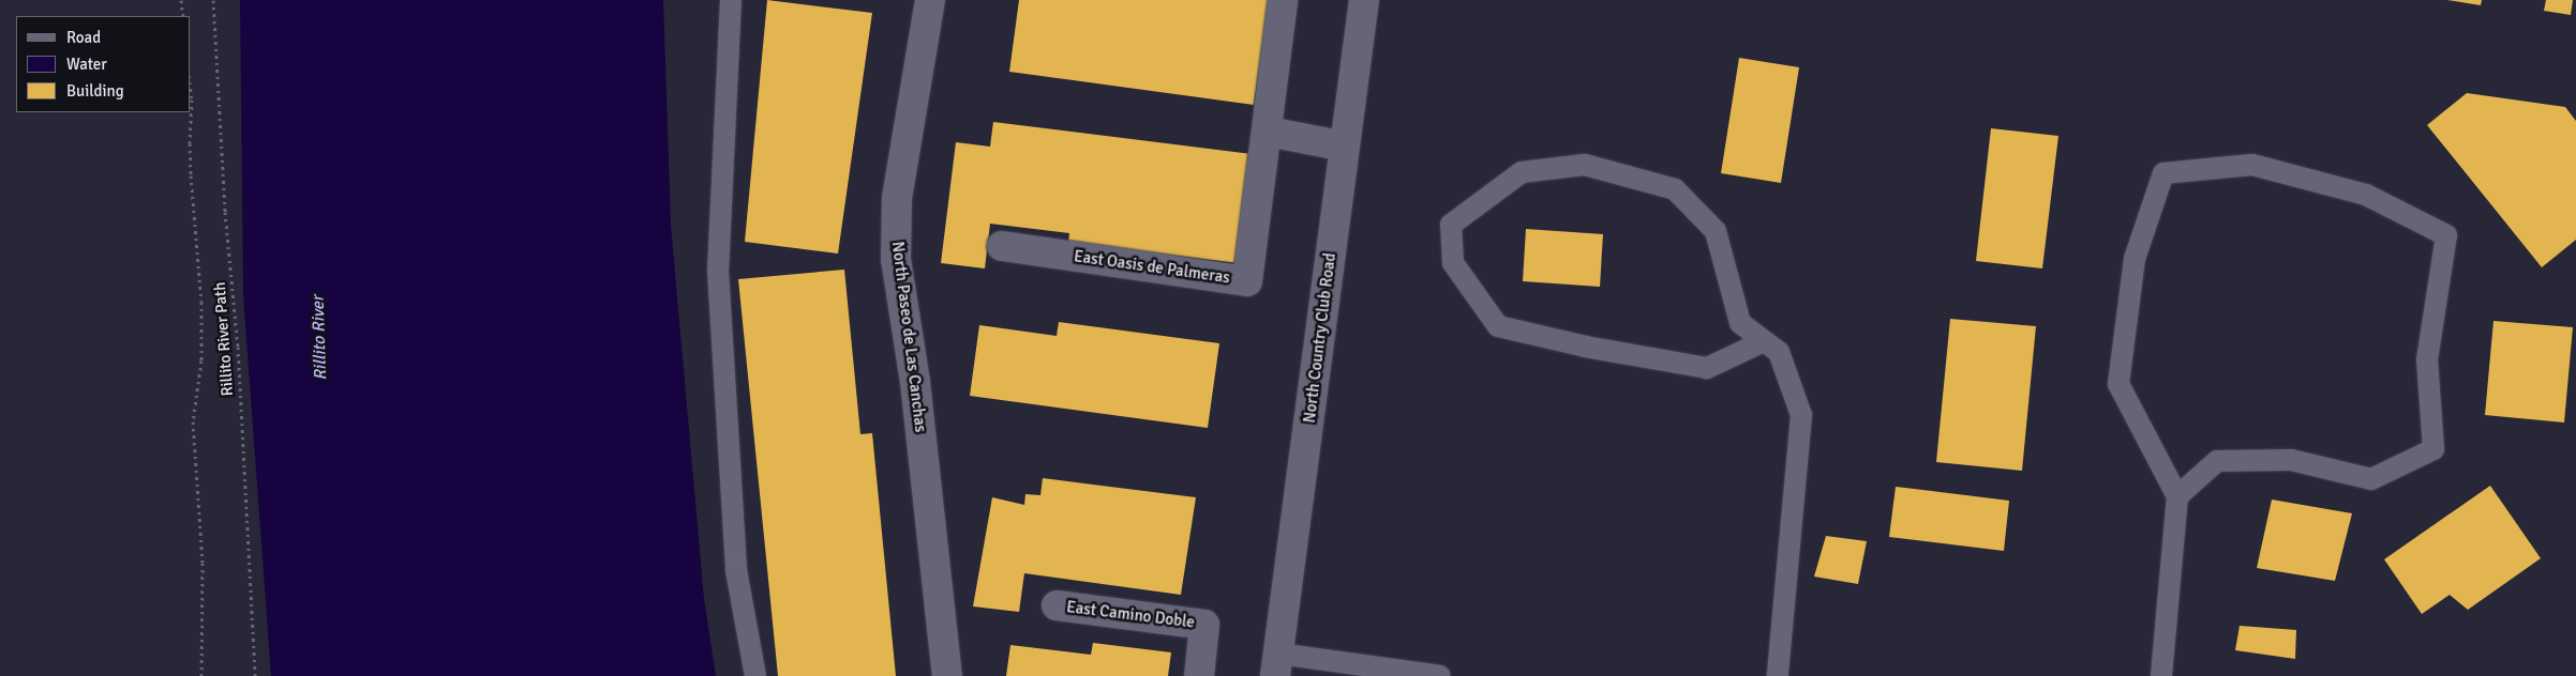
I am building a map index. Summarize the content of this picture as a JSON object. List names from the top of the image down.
{
  "streets": {
    "street": [
      "East Oasis de Palmeras",
      "North Paseo de Las Canchas",
      "North Country Club Road",
      "East Camino Doble"
    ],
    "path": ["Rillito River Path"]
  },
  "water": ["Rillito River"],
  "legend": ["Road", "Water", "Building"]
}
